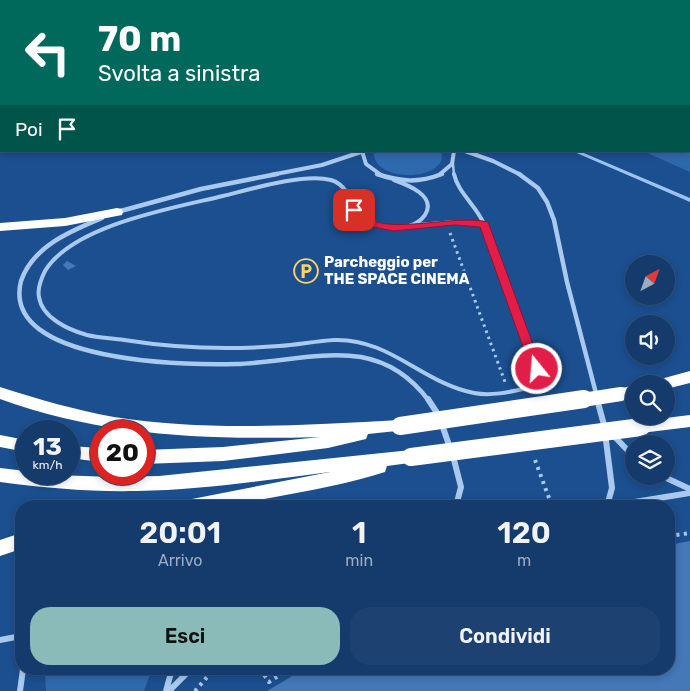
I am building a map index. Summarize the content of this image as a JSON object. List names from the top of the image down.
{
  "places": {
    "parking": ["Parcheggio per THE SPACE CINEMA"]
  },
  "north": "top right",
  "page": {
    "turn": ["70 m", "Svolta a sinistra"],
    "then": "Poi",
    "speed": "13 km/h",
    "limit": "20",
    "eta": [
      "20:01",
      "Arrivo",
      "1",
      "min",
      "120",
      "m"
    ],
    "buttons": ["Esci", "Condividi"]
  }
}
